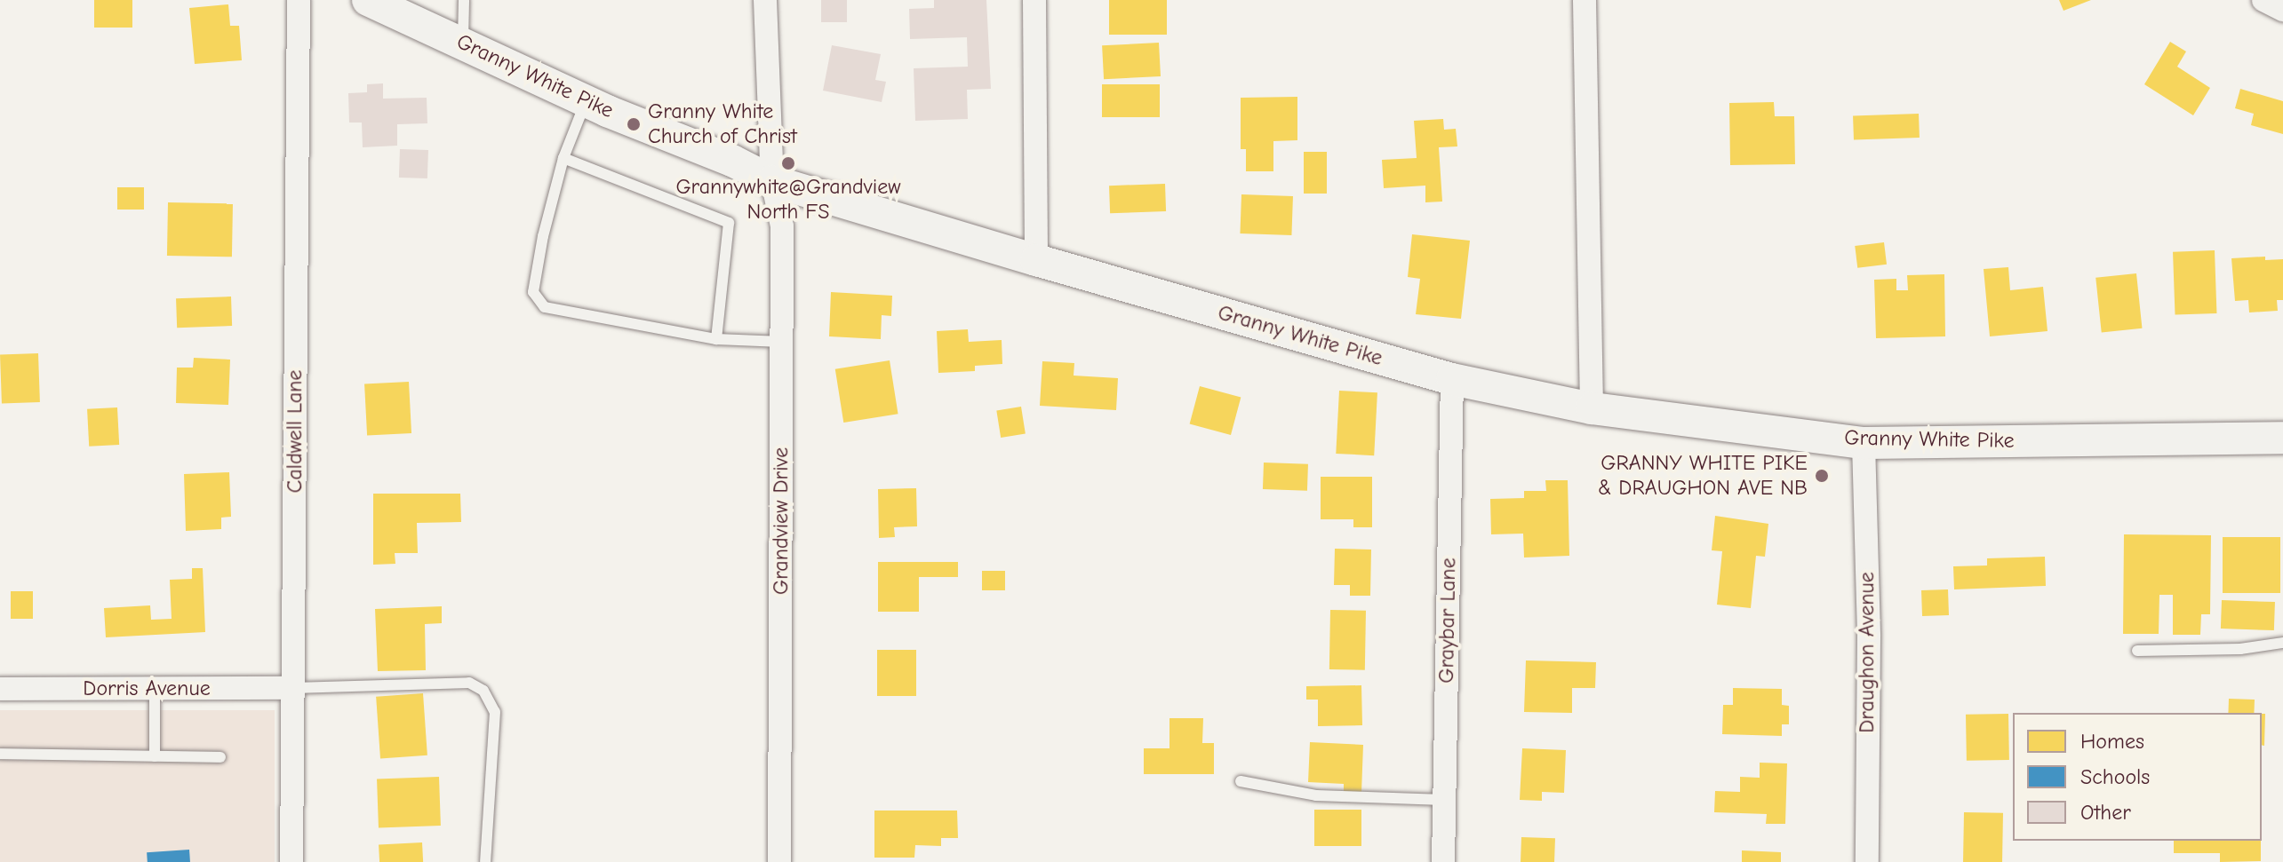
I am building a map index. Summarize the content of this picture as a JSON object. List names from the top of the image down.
{
  "streets": {
    "main road": ["Granny White Pike"],
    "street": [
      "Caldwell Lane",
      "Grandview Drive",
      "Graybar Lane",
      "Draughon Avenue",
      "Dorris Avenue"
    ]
  },
  "crossings": [
    ["Granny White Pike", "Grandview Drive"],
    ["Granny White Pike", "Graybar Lane"],
    ["Granny White Pike", "Draughon Avenue"],
    ["Caldwell Lane", "Dorris Avenue"]
  ],
  "places": ["Granny White Church of Christ", "Grannywhite@Grandview North FS", "GRANNY WHITE PIKE & DRAUGHON AVE NB"],
  "legend": ["Homes", "Schools", "Other"]
}
